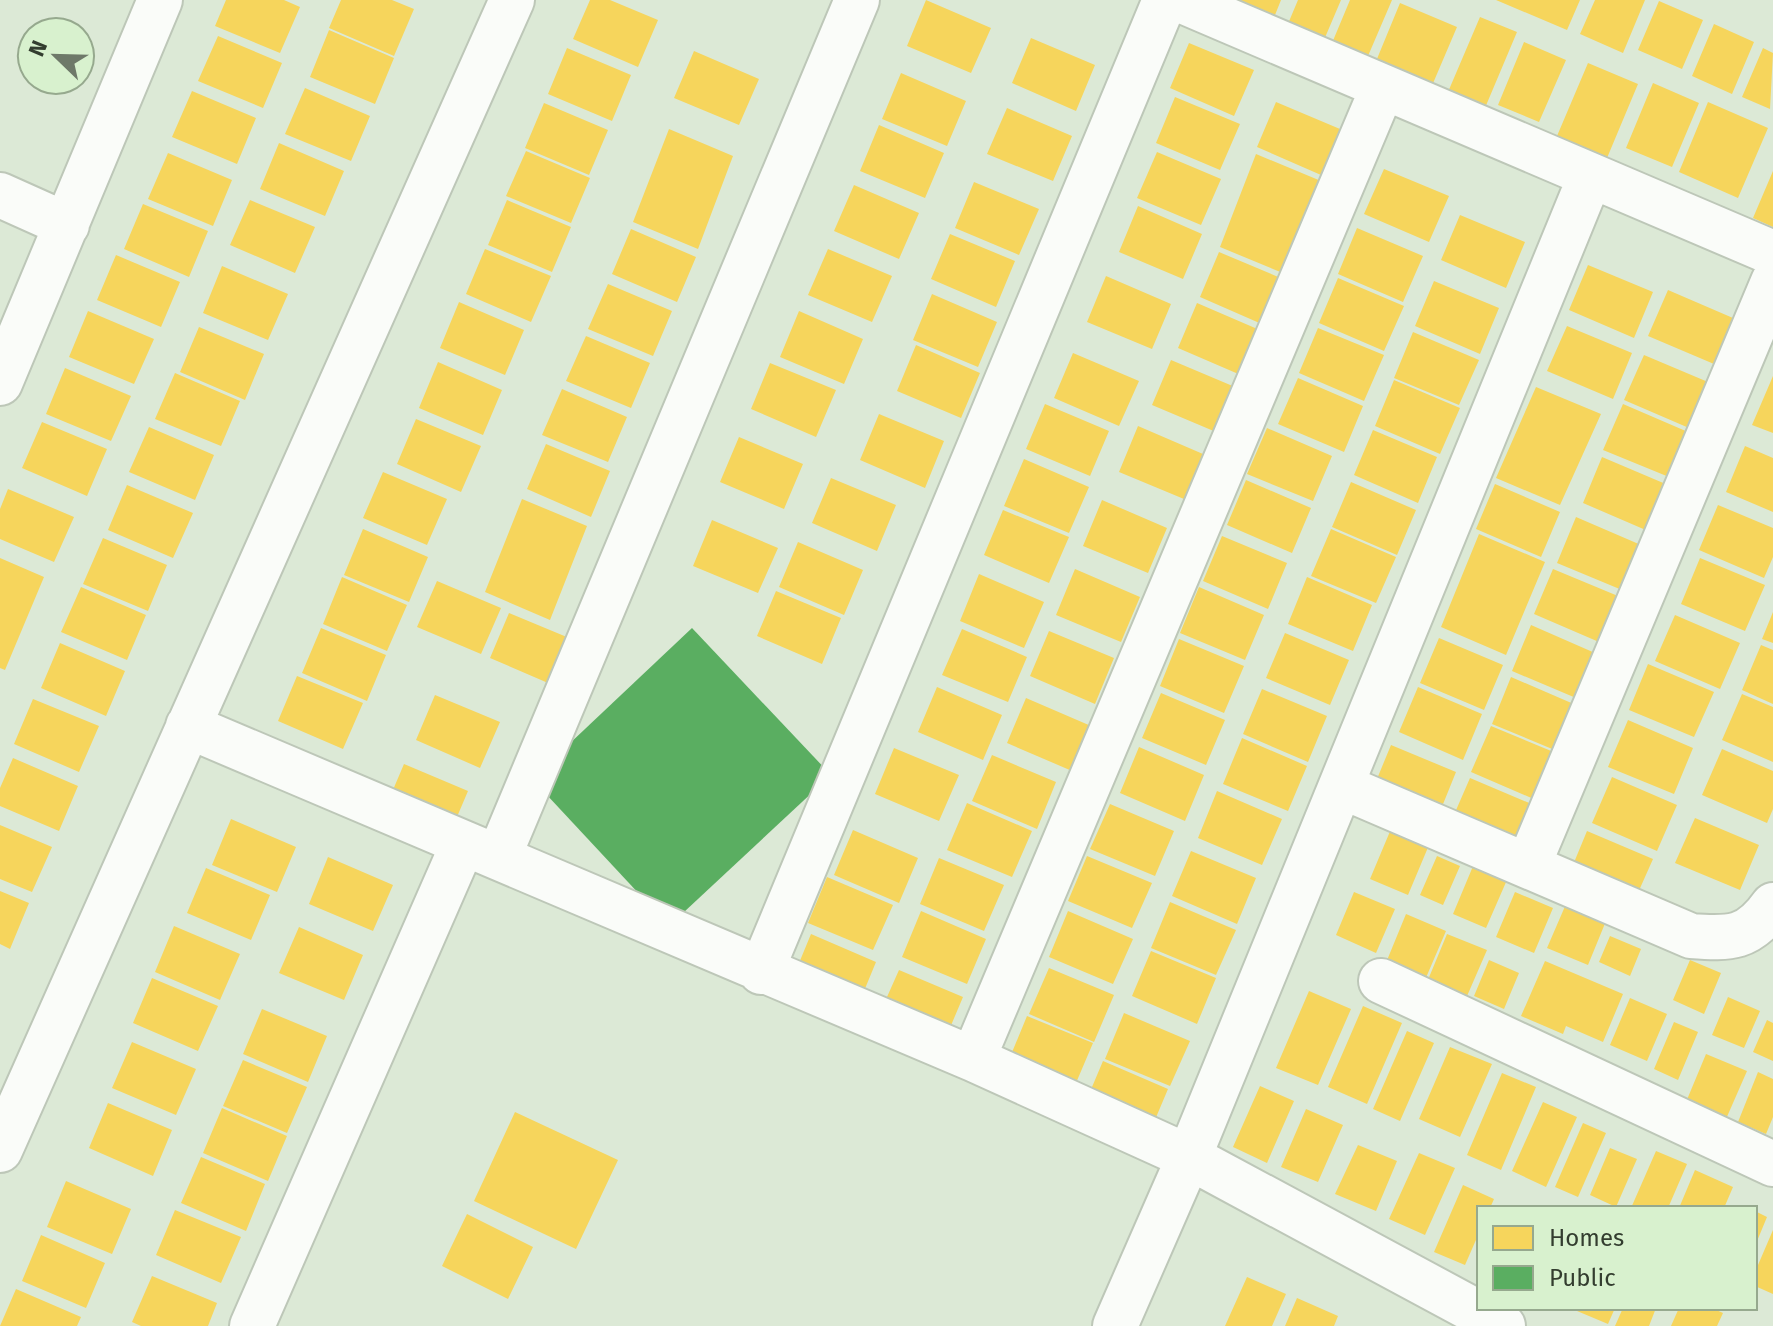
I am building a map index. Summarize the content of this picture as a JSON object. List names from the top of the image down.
{
  "legend": ["Homes", "Public"],
  "north": "top left"
}
